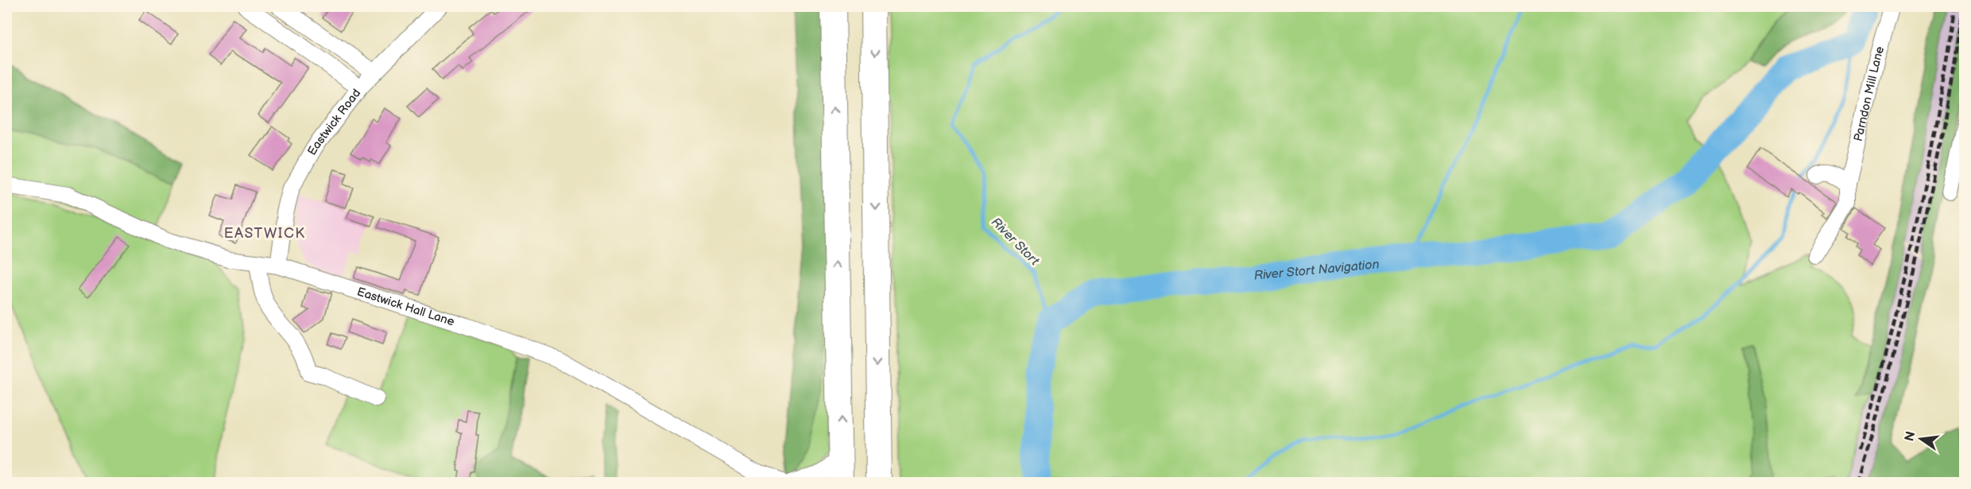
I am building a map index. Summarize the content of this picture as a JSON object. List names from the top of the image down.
{
  "streets": {
    "street": ["Parndon Mill Lane", "Eastwick Road", "Eastwick Hall Lane"]
  },
  "crossings": [
    ["Eastwick Road", "Eastwick Hall Lane"]
  ],
  "districts": ["EASTWICK"],
  "water": ["River Stort", "River Stort Navigation"],
  "north": "left"
}
